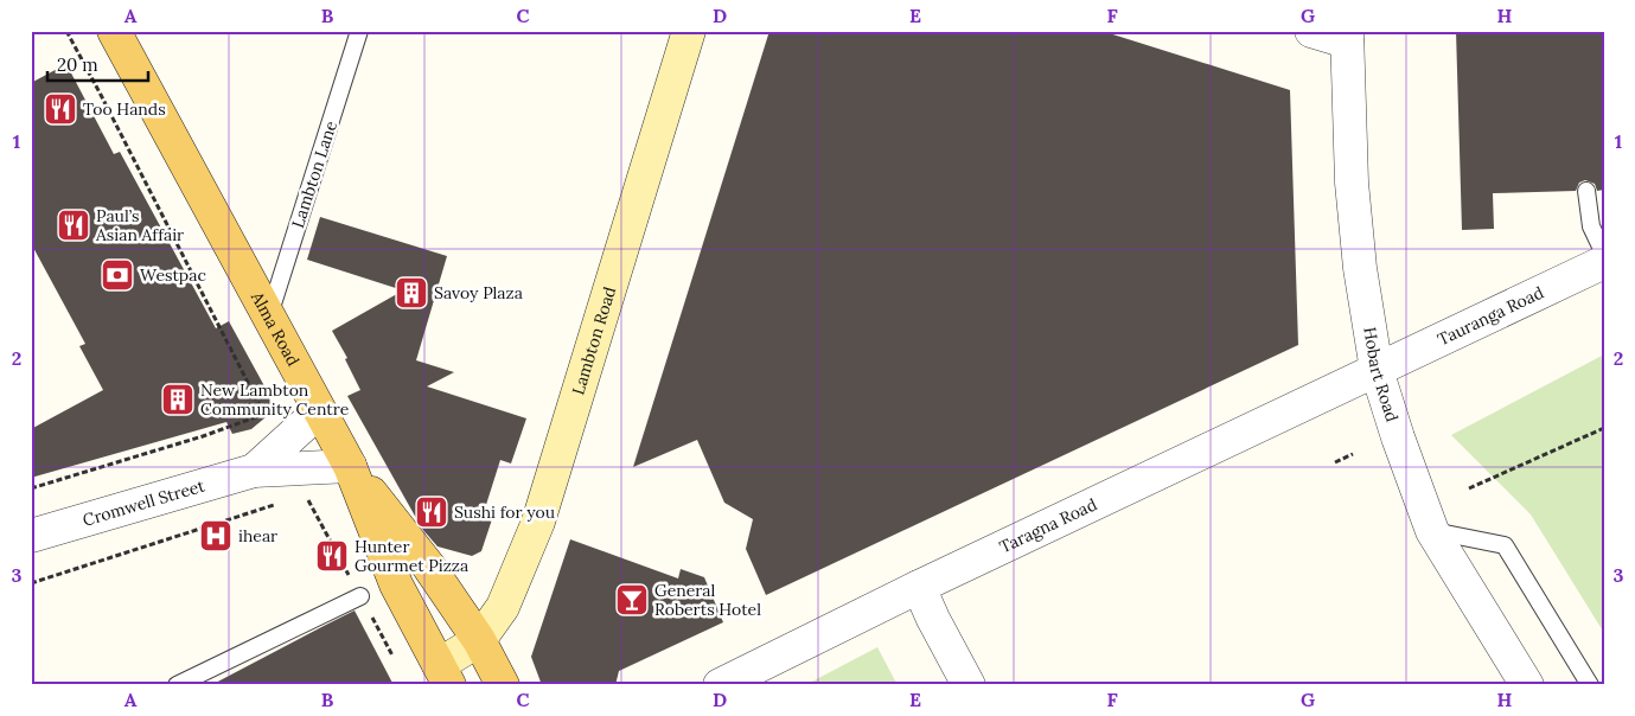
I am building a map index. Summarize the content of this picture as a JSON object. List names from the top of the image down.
{
  "streets": {
    "main road": ["Alma Road", "Lambton Road"],
    "street": [
      "Tauranga Road",
      "Hobart Road",
      "Cromwell Street",
      "Taragna Road"
    ],
    "lane": ["Lambton Lane"]
  },
  "crossings": [
    ["Lambton Lane", "Alma Road"],
    ["Tauranga Road", "Hobart Road"],
    ["Tauranga Road", "Taragna Road"],
    ["Alma Road", "Lambton Road"],
    ["Alma Road", "Cromwell Street"],
    ["Hobart Road", "Taragna Road"]
  ],
  "places": {
    "restaurant": [
      "Too Hands",
      "Paul’s Asian Affair",
      "Sushi for you",
      "Hunter Gourmet Pizza"
    ],
    "bank": ["Westpac"],
    "building": ["Savoy Plaza", "New Lambton Community Centre"],
    "hospital": ["ihear"],
    "bar": ["General Roberts Hotel"]
  },
  "scale_bar": "20 m",
  "grid": {
    "columns": [
      "A",
      "B",
      "C",
      "D",
      "E",
      "F",
      "G",
      "H"
    ],
    "rows": ["1", "2", "3"]
  }
}
